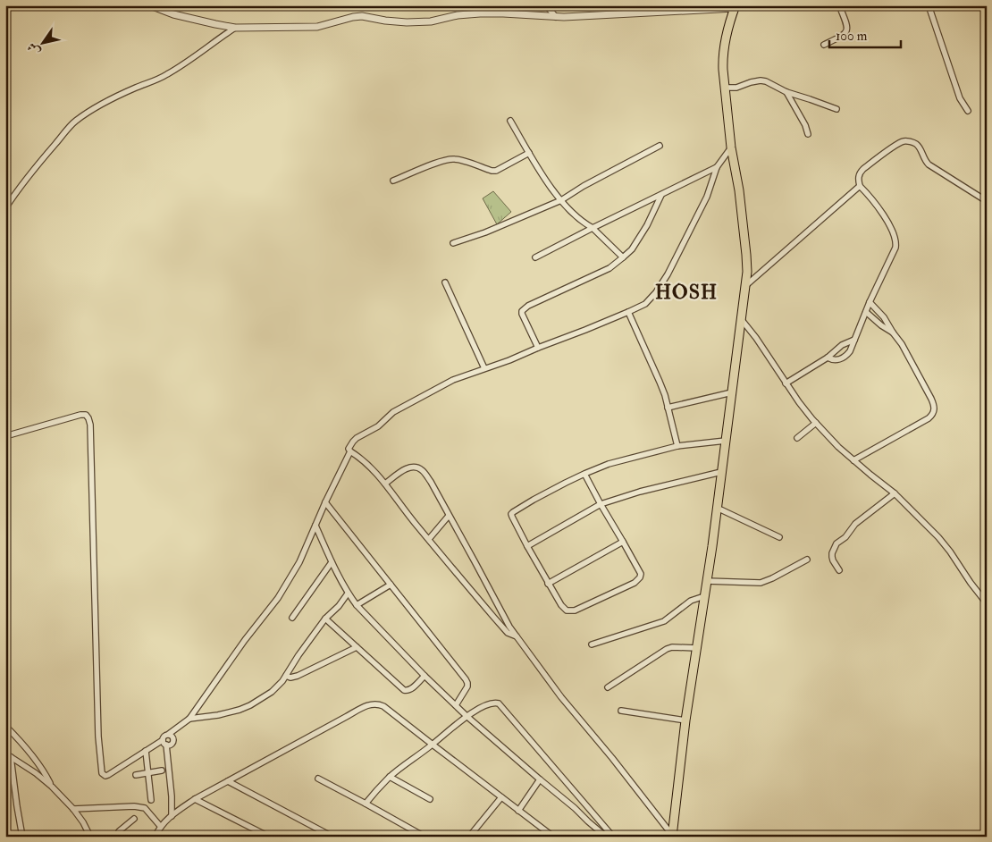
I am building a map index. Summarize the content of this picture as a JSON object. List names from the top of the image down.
{
  "districts": ["HOSH"],
  "scale_bar": "100 m",
  "north": "bottom left"
}
